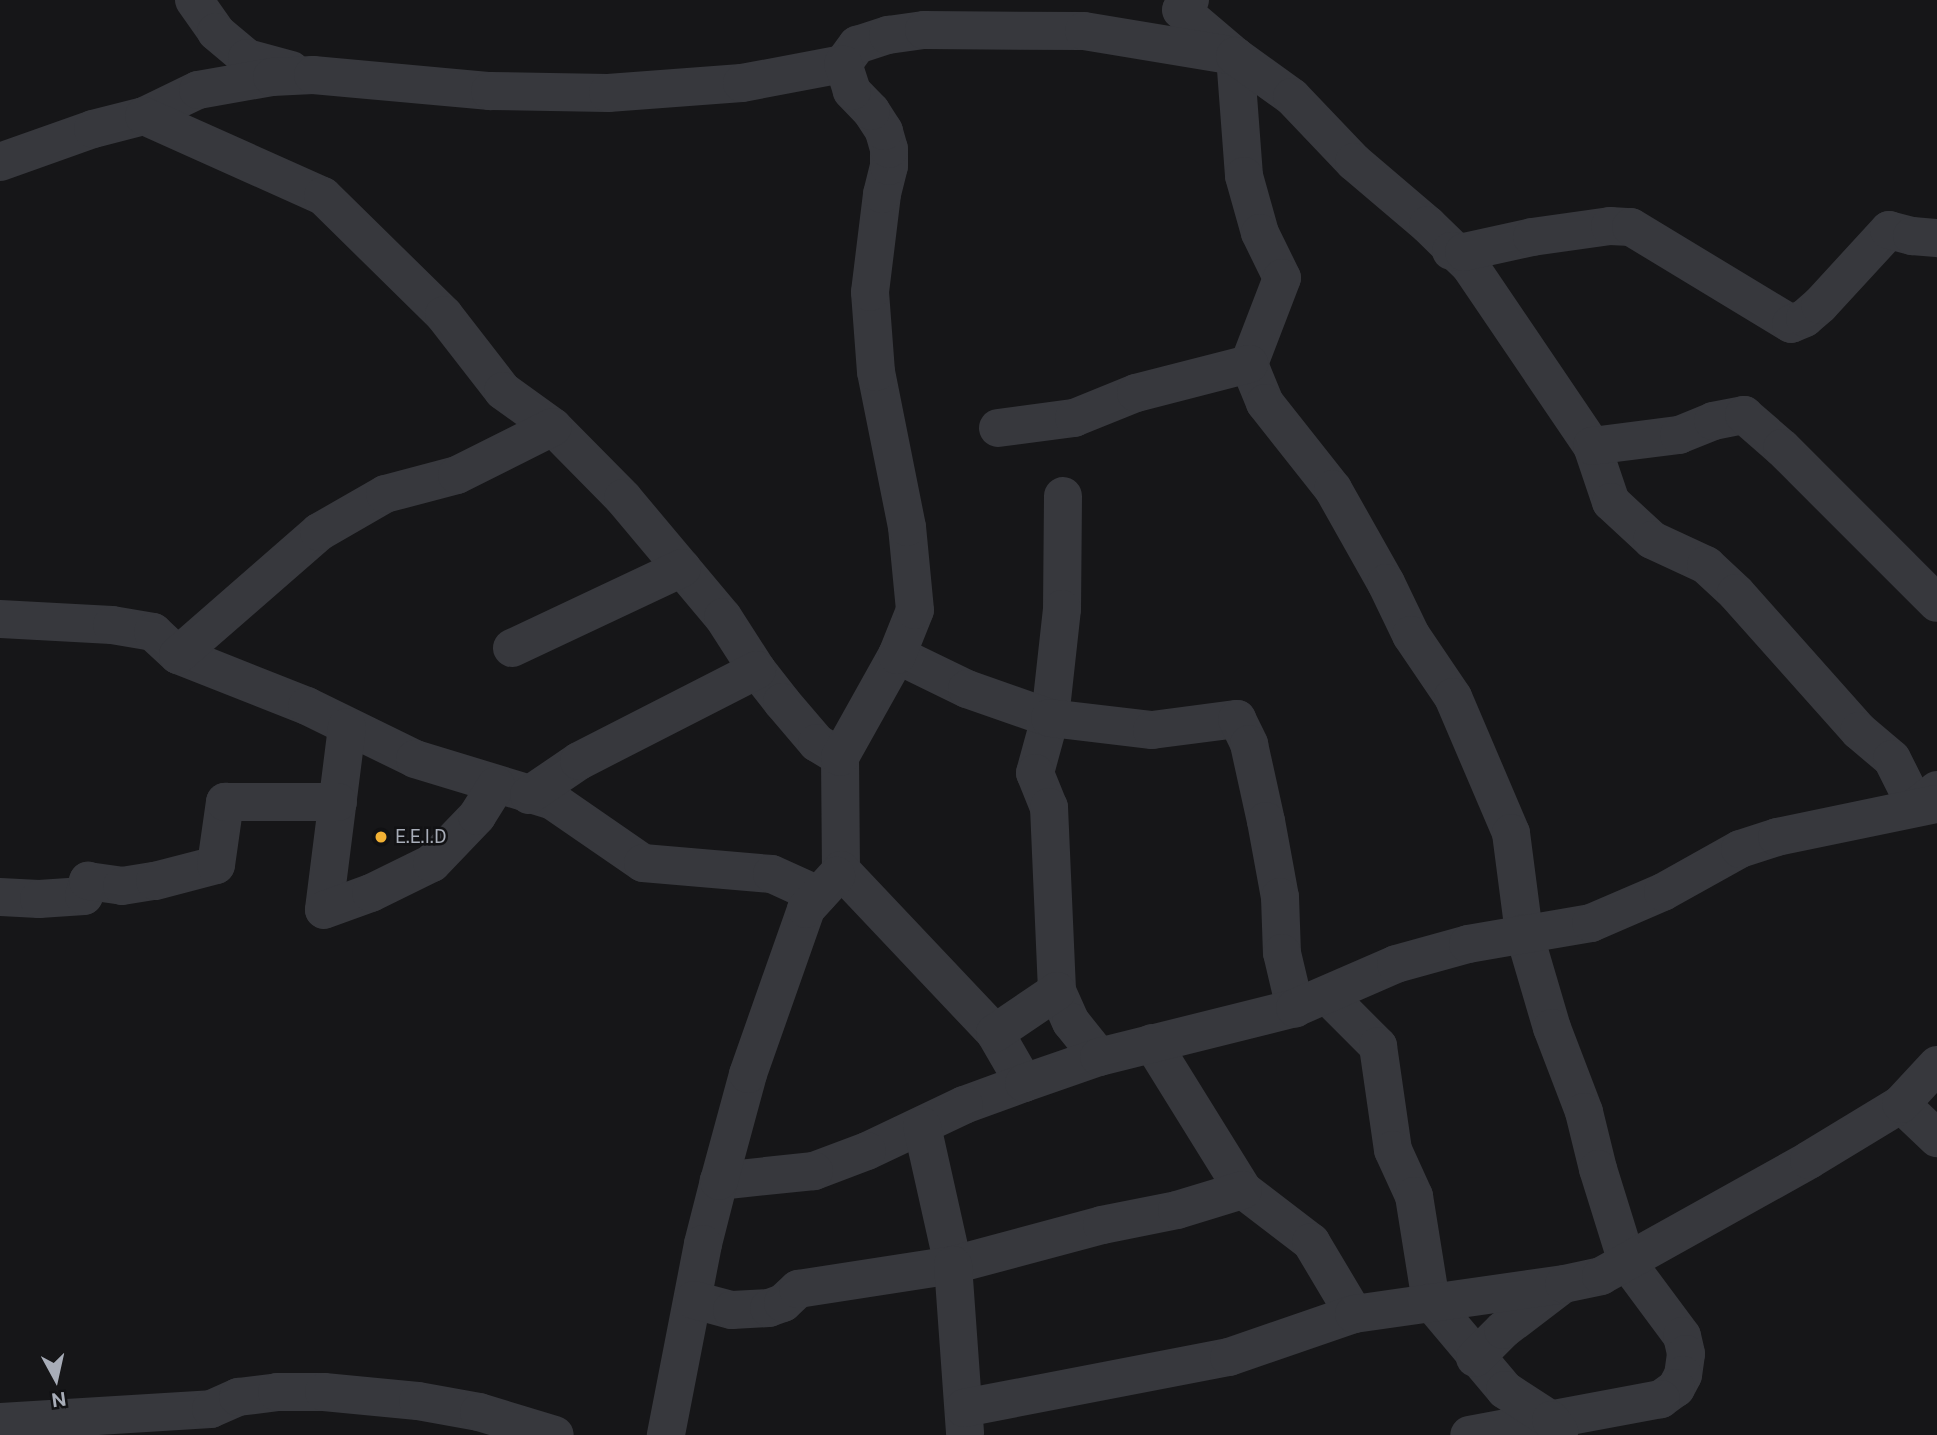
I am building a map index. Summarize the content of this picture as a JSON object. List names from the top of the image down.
{
  "places": ["E.E.I.D"],
  "north": "bottom"
}
